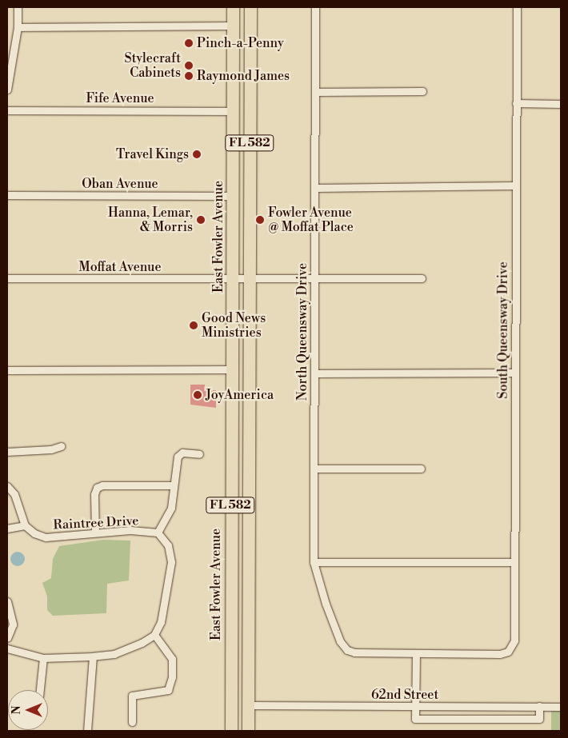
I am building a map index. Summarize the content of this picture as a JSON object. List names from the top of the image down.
{
  "streets": {
    "main road": ["FL 582", "East Fowler Avenue"],
    "street": [
      "Fife Avenue",
      "Oban Avenue",
      "Moffat Avenue",
      "South Queensway Drive",
      "North Queensway Drive",
      "Raintree Drive",
      "62nd Street"
    ]
  },
  "crossings": [
    ["Fife Avenue", "East Fowler Avenue"],
    ["FL 582", "Moffat Avenue"],
    ["FL 582", "62nd Street"],
    ["Oban Avenue", "East Fowler Avenue"],
    ["East Fowler Avenue", "Moffat Avenue"],
    ["Moffat Avenue", "North Queensway Drive"],
    ["South Queensway Drive", "North Queensway Drive"]
  ],
  "places": [
    "Pinch-a-Penny",
    "Stylecraft Cabinets",
    "Raymond James",
    "Travel Kings",
    "Hanna, Lemar, & Morris",
    "Fowler Avenue @ Moffat Place",
    "Good News Ministries",
    "JoyAmerica"
  ],
  "north": "left"
}
